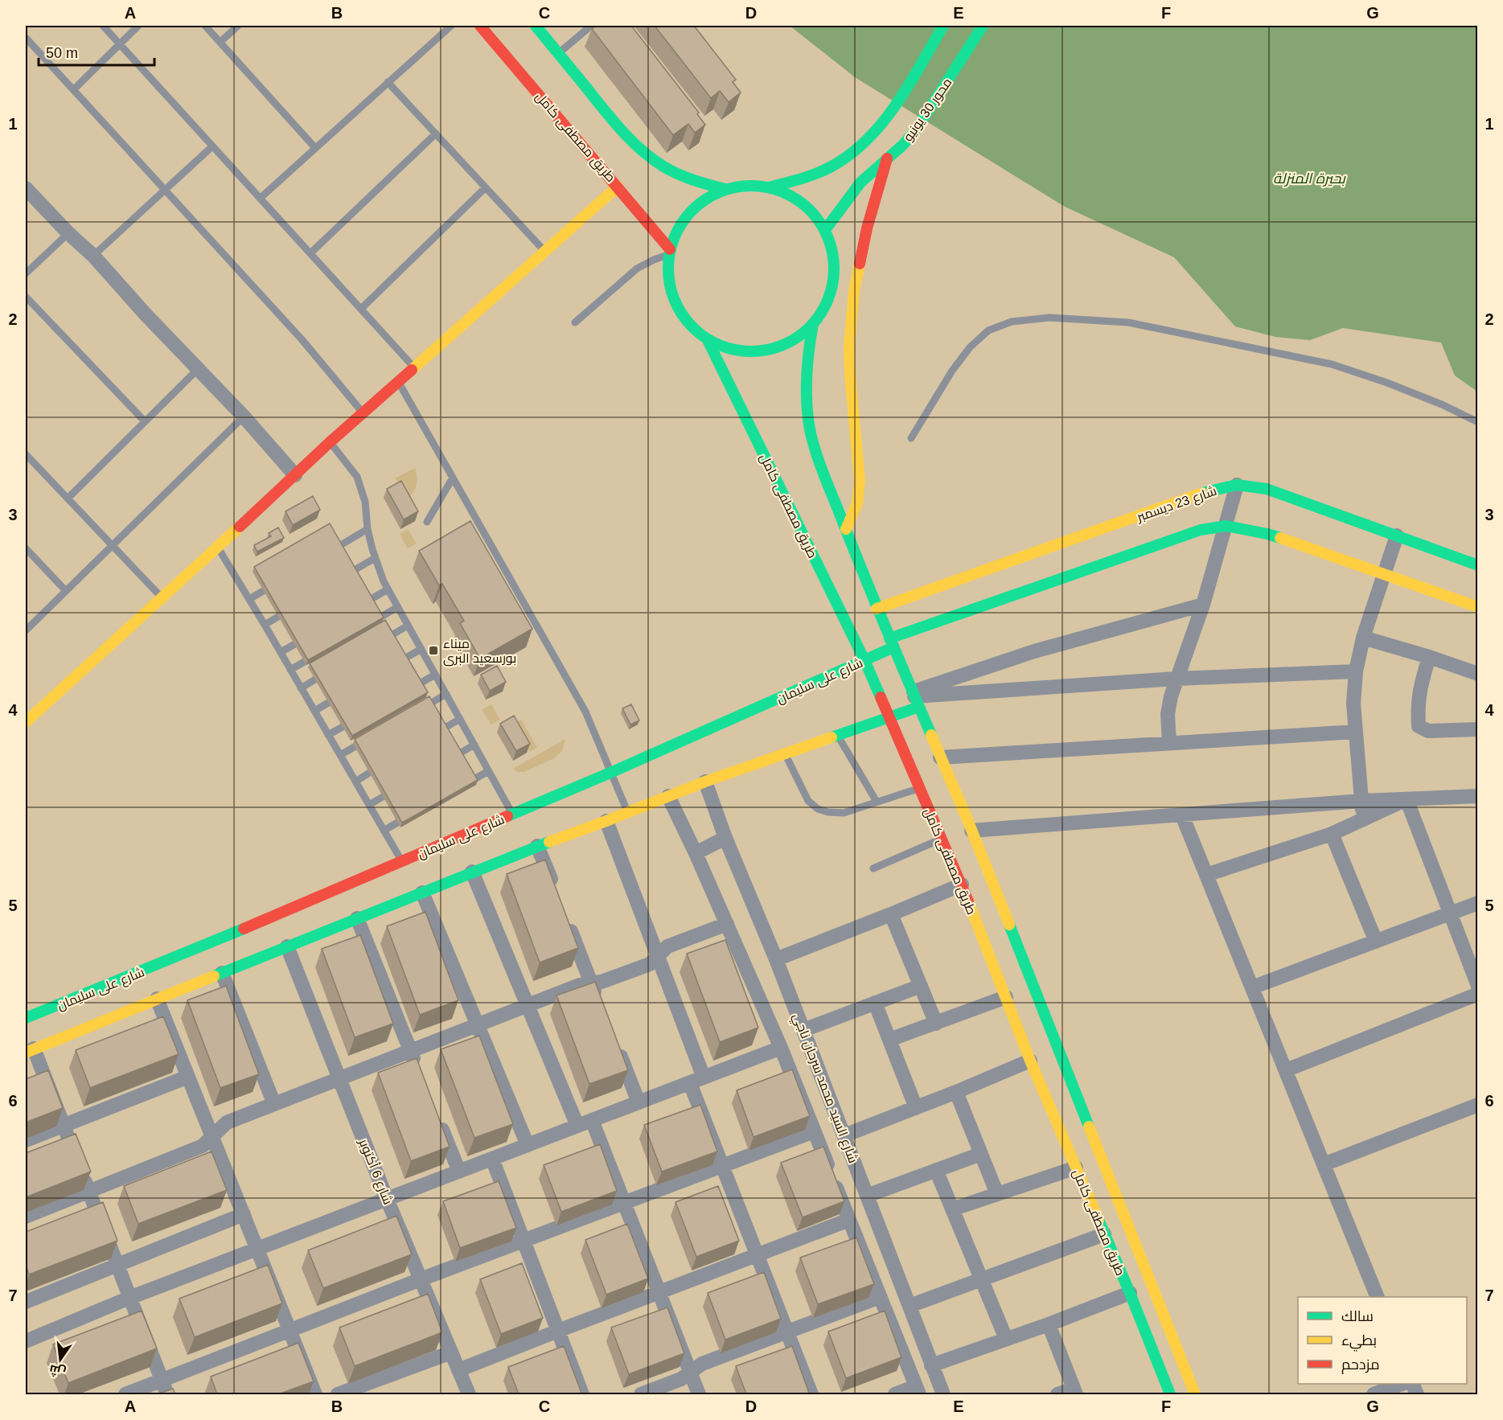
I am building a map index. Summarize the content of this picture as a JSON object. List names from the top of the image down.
{
  "streets": {
    "main road": [
      "محور 30 يونيو",
      "طريق مصطفى كامل",
      "شارع 23 ديسمبر",
      "شارع على سليمان"
    ],
    "street": ["شارع السيد محمد سرحان ناجي", "شارع 6 أكتوبر"]
  },
  "crossings": [
    ["محور 30 يونيو", "طريق مصطفى كامل"],
    ["طريق مصطفى كامل", "شارع 23 ديسمبر"],
    ["طريق مصطفى كامل", "شارع على سليمان"]
  ],
  "water": ["بحيرة المنزلة"],
  "places": {
    "transit": ["ميناء بورسعيد البرى"]
  },
  "legend": ["سالك", "بطيء", "مزدحم"],
  "scale_bar": "50 m",
  "north": "bottom",
  "grid": {
    "columns": [
      "A",
      "B",
      "C",
      "D",
      "E",
      "F",
      "G"
    ],
    "rows": [
      "1",
      "2",
      "3",
      "4",
      "5",
      "6",
      "7"
    ]
  }
}
